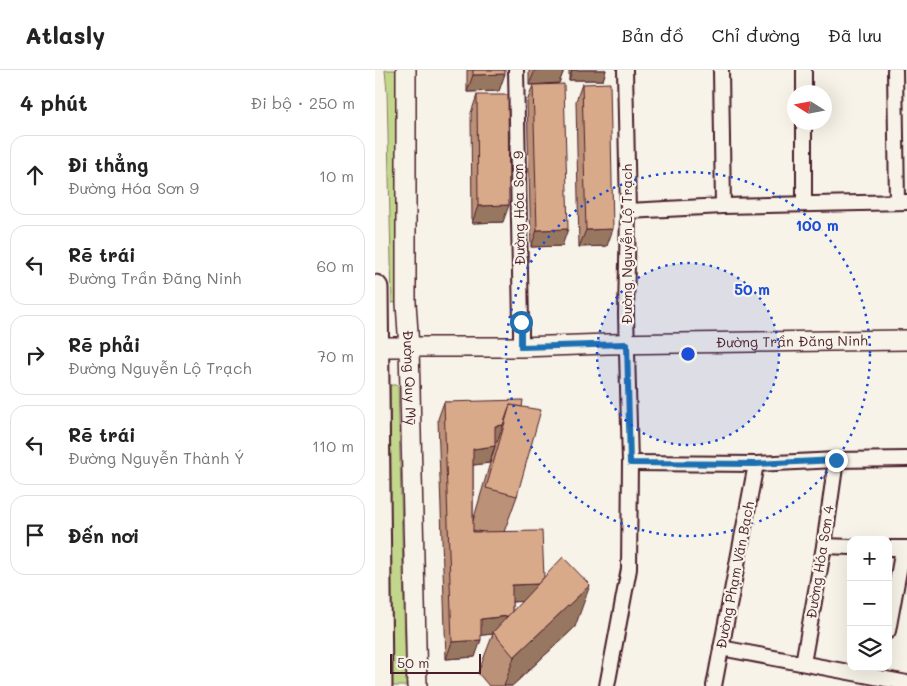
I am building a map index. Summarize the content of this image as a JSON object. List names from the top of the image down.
{
  "streets": {
    "street": [
      "Đường Hóa Sơn 9",
      "Đường Nguyễn Lộ Trạch",
      "Đường Trần Đăng Ninh",
      "Đường Quy Mỹ",
      "Đường Hóa Sơn 4",
      "Đường Phạm Văn Bạch"
    ]
  },
  "crossings": [
    ["Đường Hóa Sơn 9", "Đường Trần Đăng Ninh"],
    ["Đường Nguyễn Lộ Trạch", "Đường Trần Đăng Ninh"],
    ["Đường Trần Đăng Ninh", "Đường Quy Mỹ"]
  ],
  "scale_bar": "50 m",
  "north": "left",
  "page": {
    "header": "Atlasly",
    "nav": ["Bản đồ", "Chỉ đường", "Đã lưu"],
    "heading": ["4 phút", "Đi bộ · 250 m"],
    "list": [
      ["Đi thẳng", "Đường Hóa Sơn 9", "10 m"],
      ["Rẽ trái", "Đường Trần Đăng Ninh", "60 m"],
      ["Rẽ phải", "Đường Nguyễn Lộ Trạch", "70 m"],
      ["Rẽ trái", "Đường Nguyễn Thành Ý", "110 m"],
      "Đến nơi"
    ],
    "map_buttons": ["+", "−"],
    "scale": "50 m"
  },
  "rings": ["100 m", "50 m"]
}
